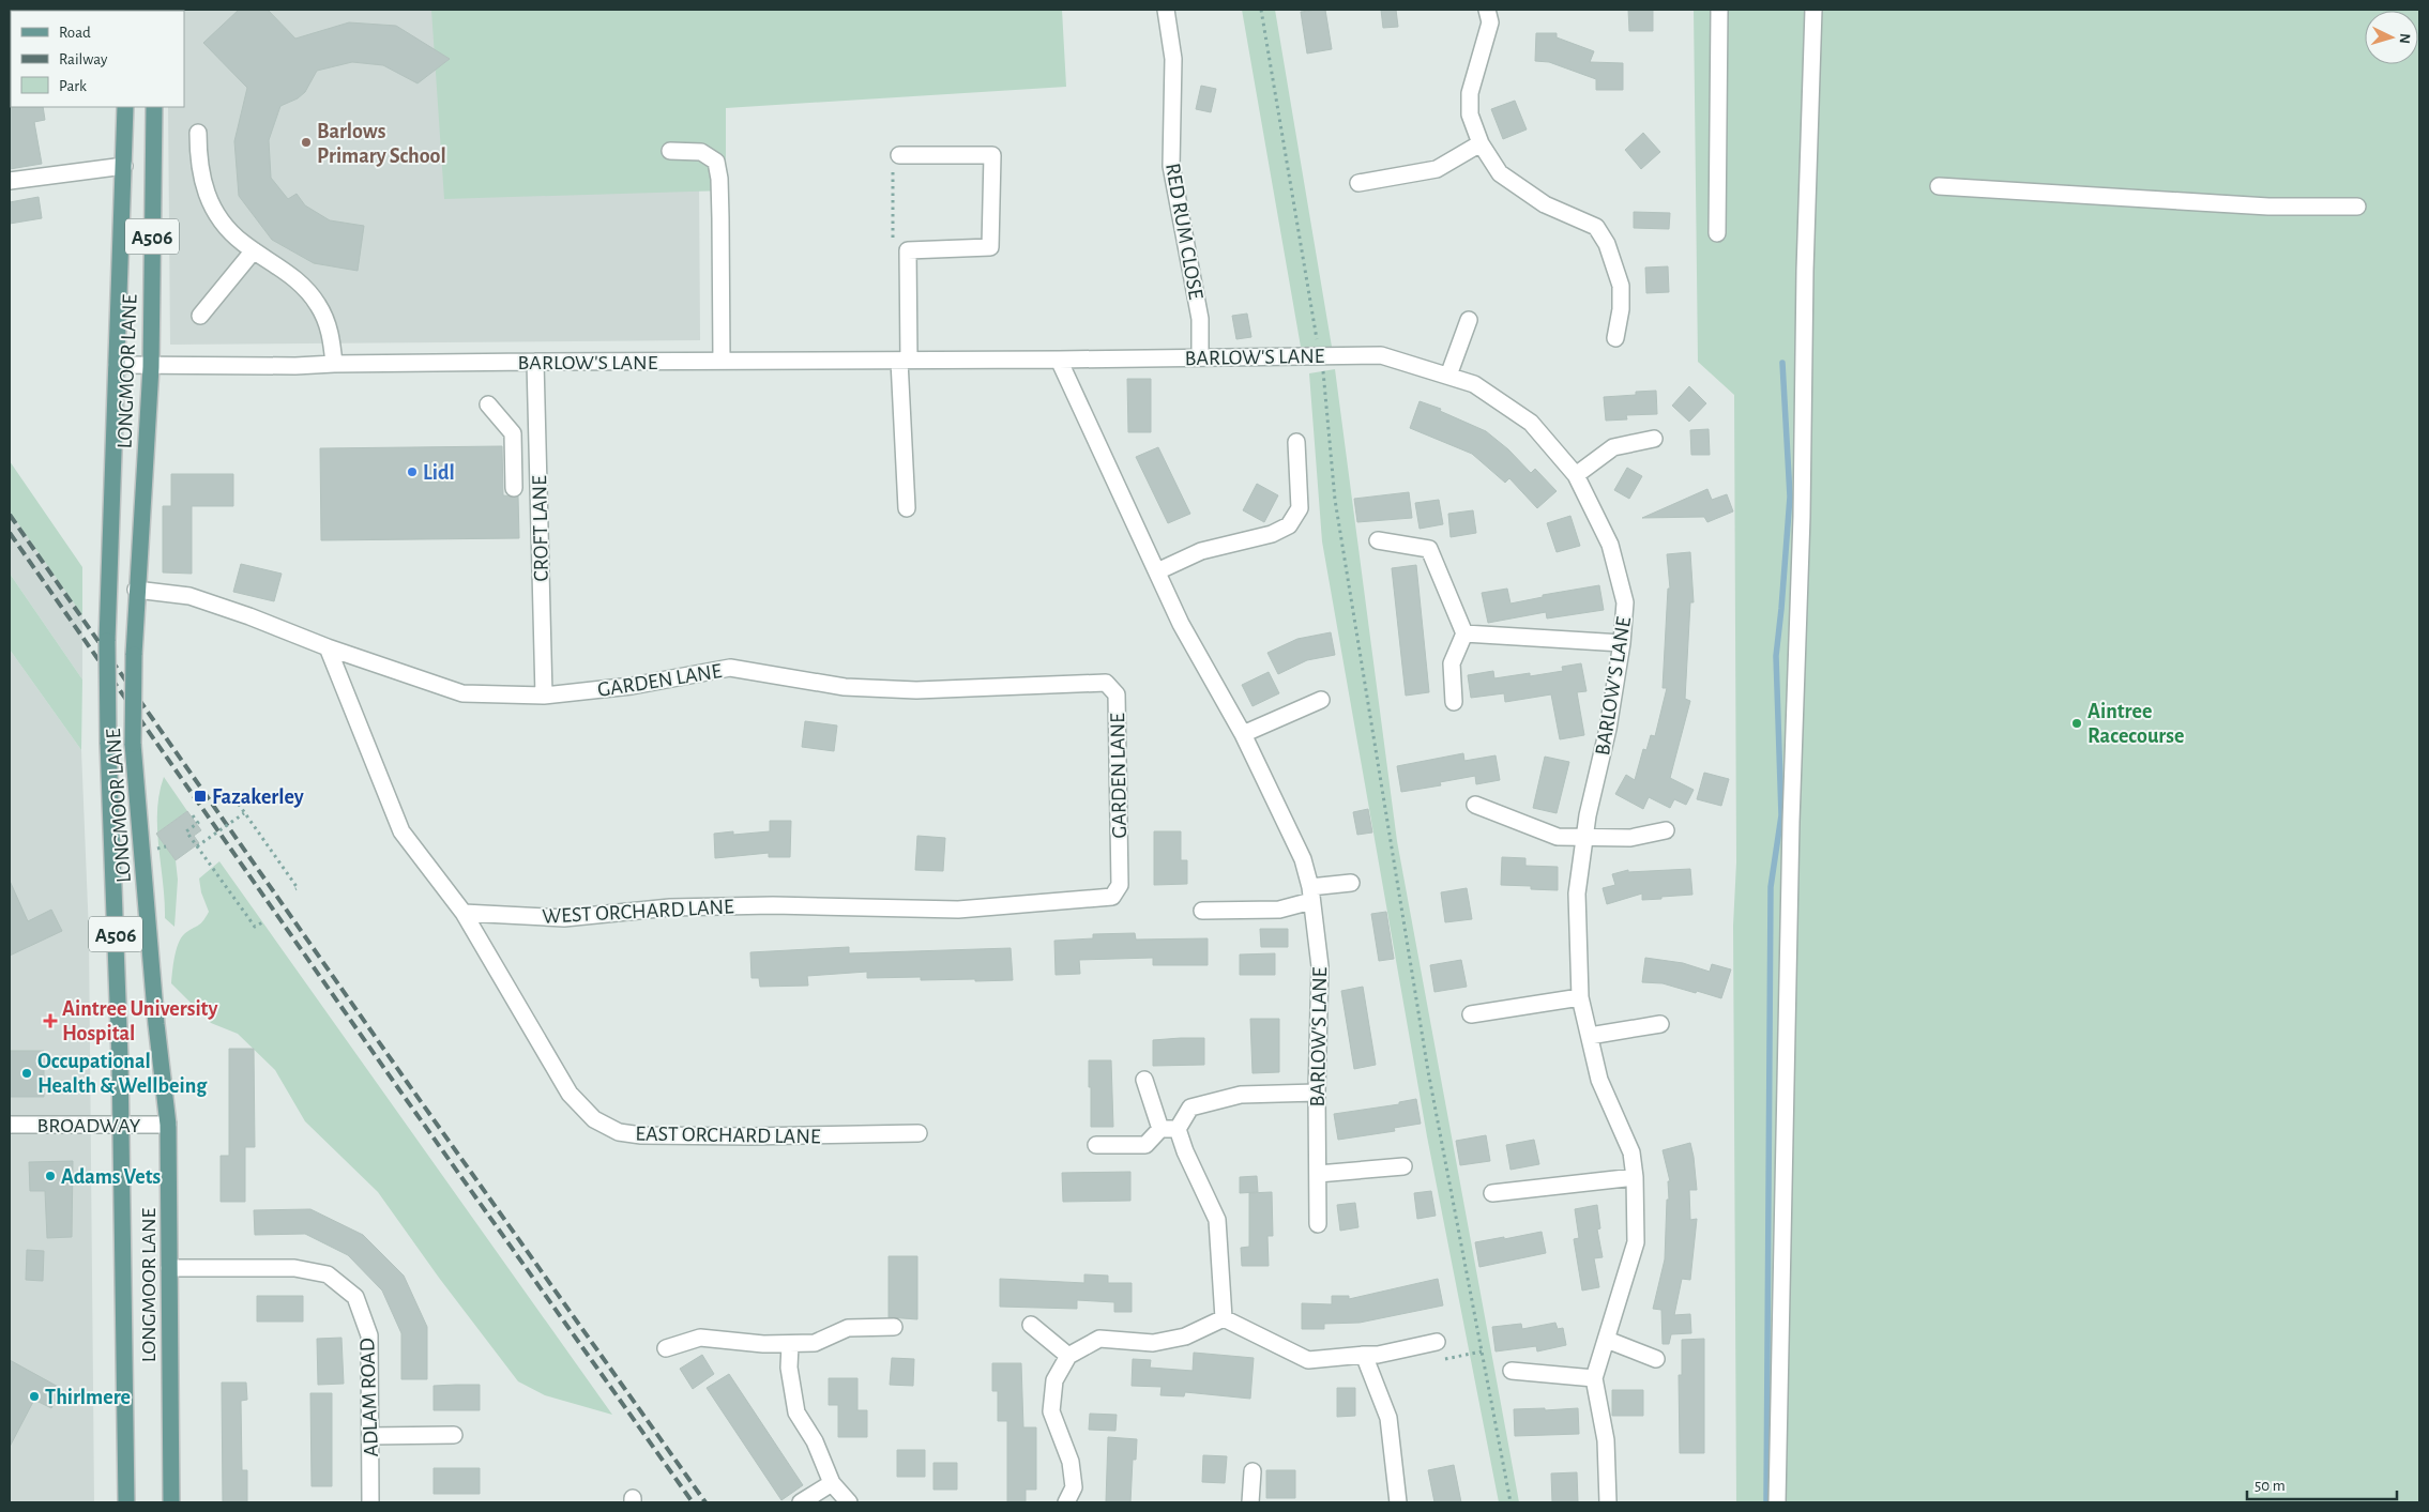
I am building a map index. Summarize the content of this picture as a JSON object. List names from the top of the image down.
{
  "streets": {
    "main road": ["A506", "LONGMOOR LANE"],
    "street": [
      "RED RUM CLOSE",
      "BARLOW'S LANE",
      "CROFT LANE",
      "GARDEN LANE",
      "WEST ORCHARD LANE",
      "BROADWAY",
      "EAST ORCHARD LANE",
      "ADLAM ROAD"
    ]
  },
  "crossings": [
    ["RED RUM CLOSE", "BARLOW'S LANE"],
    ["BARLOW'S LANE", "LONGMOOR LANE"],
    ["BARLOW'S LANE", "CROFT LANE"],
    ["LONGMOOR LANE", "GARDEN LANE"],
    ["LONGMOOR LANE", "BROADWAY"],
    ["LONGMOOR LANE", "ADLAM ROAD"],
    ["CROFT LANE", "GARDEN LANE"],
    ["GARDEN LANE", "WEST ORCHARD LANE"],
    ["WEST ORCHARD LANE", "EAST ORCHARD LANE"]
  ],
  "places": {
    "other": [
      "Barlows Primary School",
      "Lidl",
      "Aintree Racecourse",
      "Occupational Health & Wellbeing",
      "Adams Vets",
      "Thirlmere"
    ],
    "transit": ["Fazakerley"],
    "health": ["Aintree University Hospital"]
  },
  "legend": ["Road", "Railway", "Park"],
  "scale_bar": "50 m",
  "north": "right"
}
